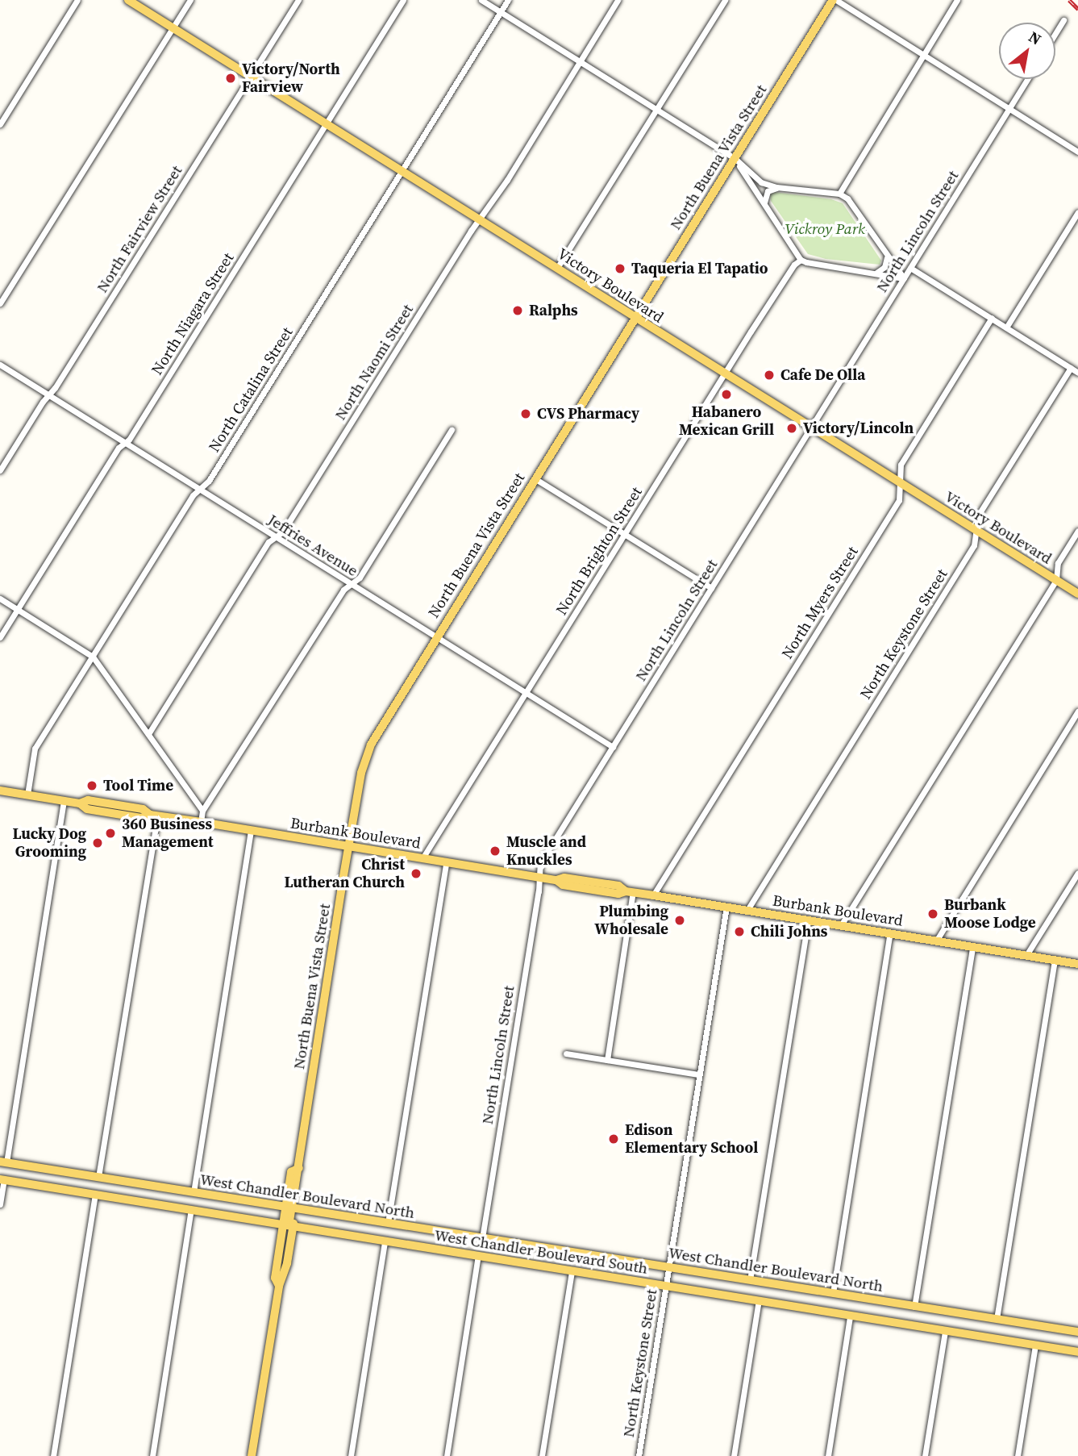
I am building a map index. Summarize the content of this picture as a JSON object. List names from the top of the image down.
{
  "streets": {
    "main road": [
      "North Buena Vista Street",
      "Victory Boulevard",
      "Burbank Boulevard",
      "West Chandler Boulevard North",
      "West Chandler Boulevard South"
    ],
    "street": [
      "North Fairview Street",
      "North Lincoln Street",
      "North Niagara Street",
      "North Naomi Street",
      "North Catalina Street",
      "Jeffries Avenue",
      "North Brighton Street",
      "North Myers Street",
      "North Keystone Street"
    ]
  },
  "crossings": [
    ["North Buena Vista Street", "Victory Boulevard"],
    ["North Buena Vista Street", "Jeffries Avenue"],
    ["North Buena Vista Street", "Burbank Boulevard"],
    ["North Buena Vista Street", "West Chandler Boulevard North"],
    ["North Buena Vista Street", "West Chandler Boulevard South"],
    ["North Fairview Street", "Victory Boulevard"],
    ["North Fairview Street", "Jeffries Avenue"],
    ["North Lincoln Street", "Victory Boulevard"],
    ["North Lincoln Street", "Jeffries Avenue"],
    ["North Lincoln Street", "Burbank Boulevard"],
    ["North Lincoln Street", "West Chandler Boulevard North"],
    ["Victory Boulevard", "North Niagara Street"],
    ["Victory Boulevard", "North Naomi Street"],
    ["Victory Boulevard", "North Catalina Street"],
    ["Victory Boulevard", "North Brighton Street"],
    ["Victory Boulevard", "North Myers Street"],
    ["Victory Boulevard", "North Keystone Street"],
    ["North Niagara Street", "Jeffries Avenue"],
    ["North Naomi Street", "Jeffries Avenue"],
    ["North Catalina Street", "Jeffries Avenue"],
    ["North Catalina Street", "Burbank Boulevard"],
    ["Jeffries Avenue", "North Brighton Street"],
    ["North Brighton Street", "Burbank Boulevard"],
    ["North Myers Street", "Burbank Boulevard"],
    ["North Keystone Street", "Burbank Boulevard"],
    ["North Keystone Street", "West Chandler Boulevard North"],
    ["North Keystone Street", "West Chandler Boulevard South"]
  ],
  "parks": ["Vickroy Park"],
  "places": [
    "Victory/North Fairview",
    "Taqueria El Tapatio",
    "Ralphs",
    "Cafe De Olla",
    "Habanero Mexican Grill",
    "CVS Pharmacy",
    "Victory/Lincoln",
    "Tool Time",
    "360 Business Management",
    "Lucky Dog Grooming",
    "Muscle and Knuckles",
    "Christ Lutheran Church",
    "Burbank Moose Lodge",
    "Plumbing Wholesale",
    "Chili Johns",
    "Edison Elementary School"
  ],
  "north": "top right"
}
